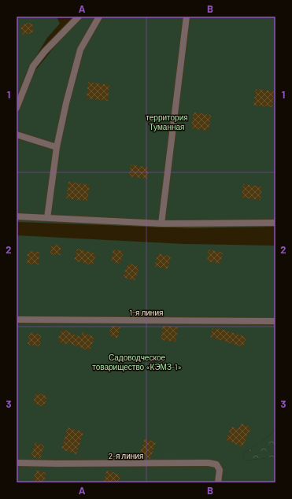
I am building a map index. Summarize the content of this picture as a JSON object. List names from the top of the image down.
{
  "streets": {
    "street": ["1-я линия", "2-я линия"]
  },
  "parks": ["территория Туманная", "Садоводческое товарищество «КЭМЗ-1»"],
  "grid": {
    "columns": ["A", "B"],
    "rows": ["1", "2", "3"]
  }
}
